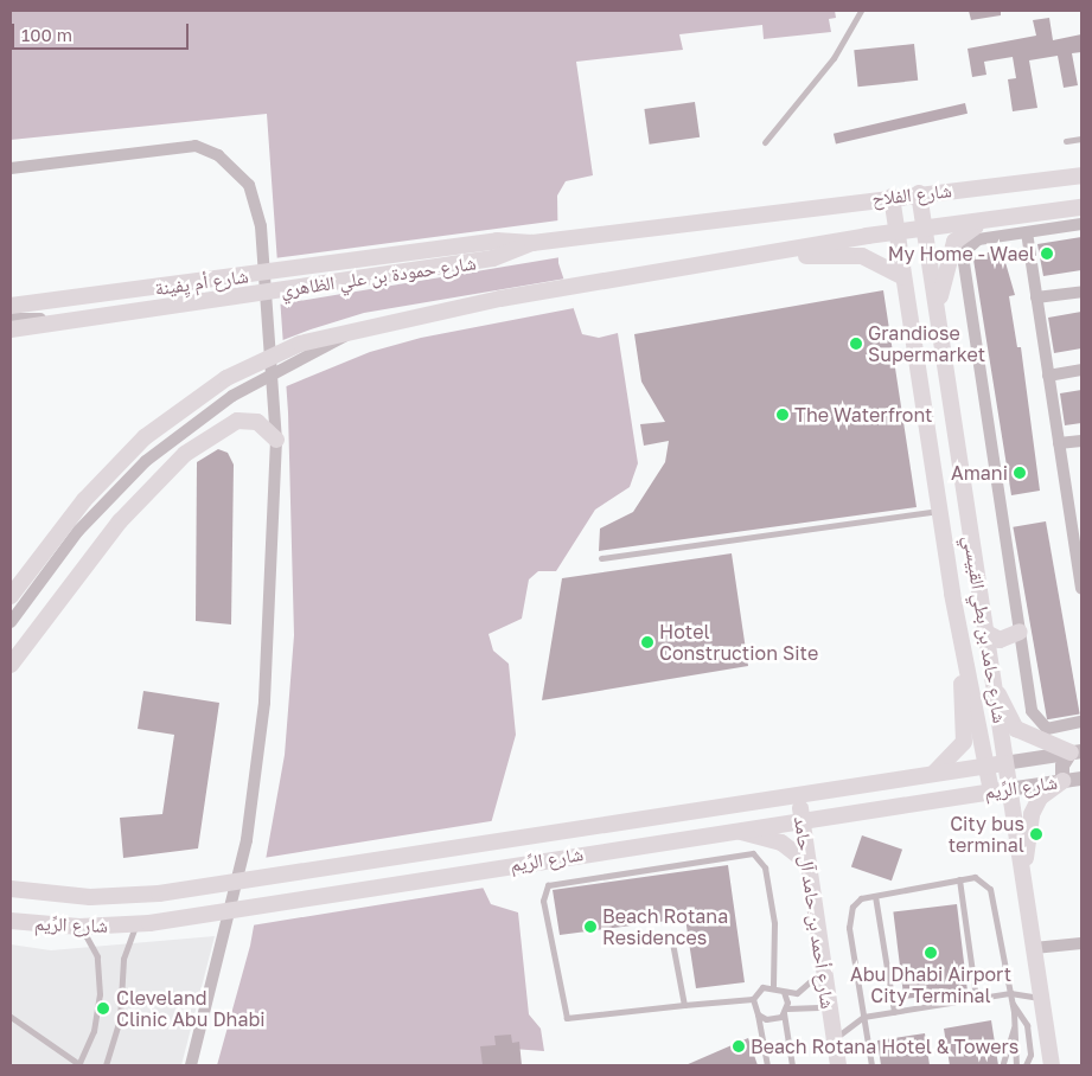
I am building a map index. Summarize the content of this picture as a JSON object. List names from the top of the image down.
{
  "streets": {
    "main road": [
      "شارع الفلاح",
      "شارع حمودة بن علي الظاهري",
      "شارع أم يِفينة",
      "شارع حامد بن بطي القبيسي",
      "شارع الرِّيم",
      "شارع أحمد بن حامد آل حامد"
    ]
  },
  "crossings": [
    ["شارع الفلاح", "شارع حمودة بن علي الظاهري"],
    ["شارع الفلاح", "شارع حامد بن بطي القبيسي"],
    ["شارع حمودة بن علي الظاهري", "شارع أم يِفينة"],
    ["شارع حامد بن بطي القبيسي", "شارع الرِّيم"],
    ["شارع الرِّيم", "شارع أحمد بن حامد آل حامد"]
  ],
  "places": [
    "My Home - Wael",
    "Grandiose Supermarket",
    "The Waterfront",
    "Amani",
    "Hotel Construction Site",
    "City bus terminal",
    "Beach Rotana Residences",
    "Abu Dhabi Airport City Terminal",
    "Cleveland Clinic Abu Dhabi",
    "Beach Rotana Hotel & Towers"
  ],
  "scale_bar": "100 m"
}
